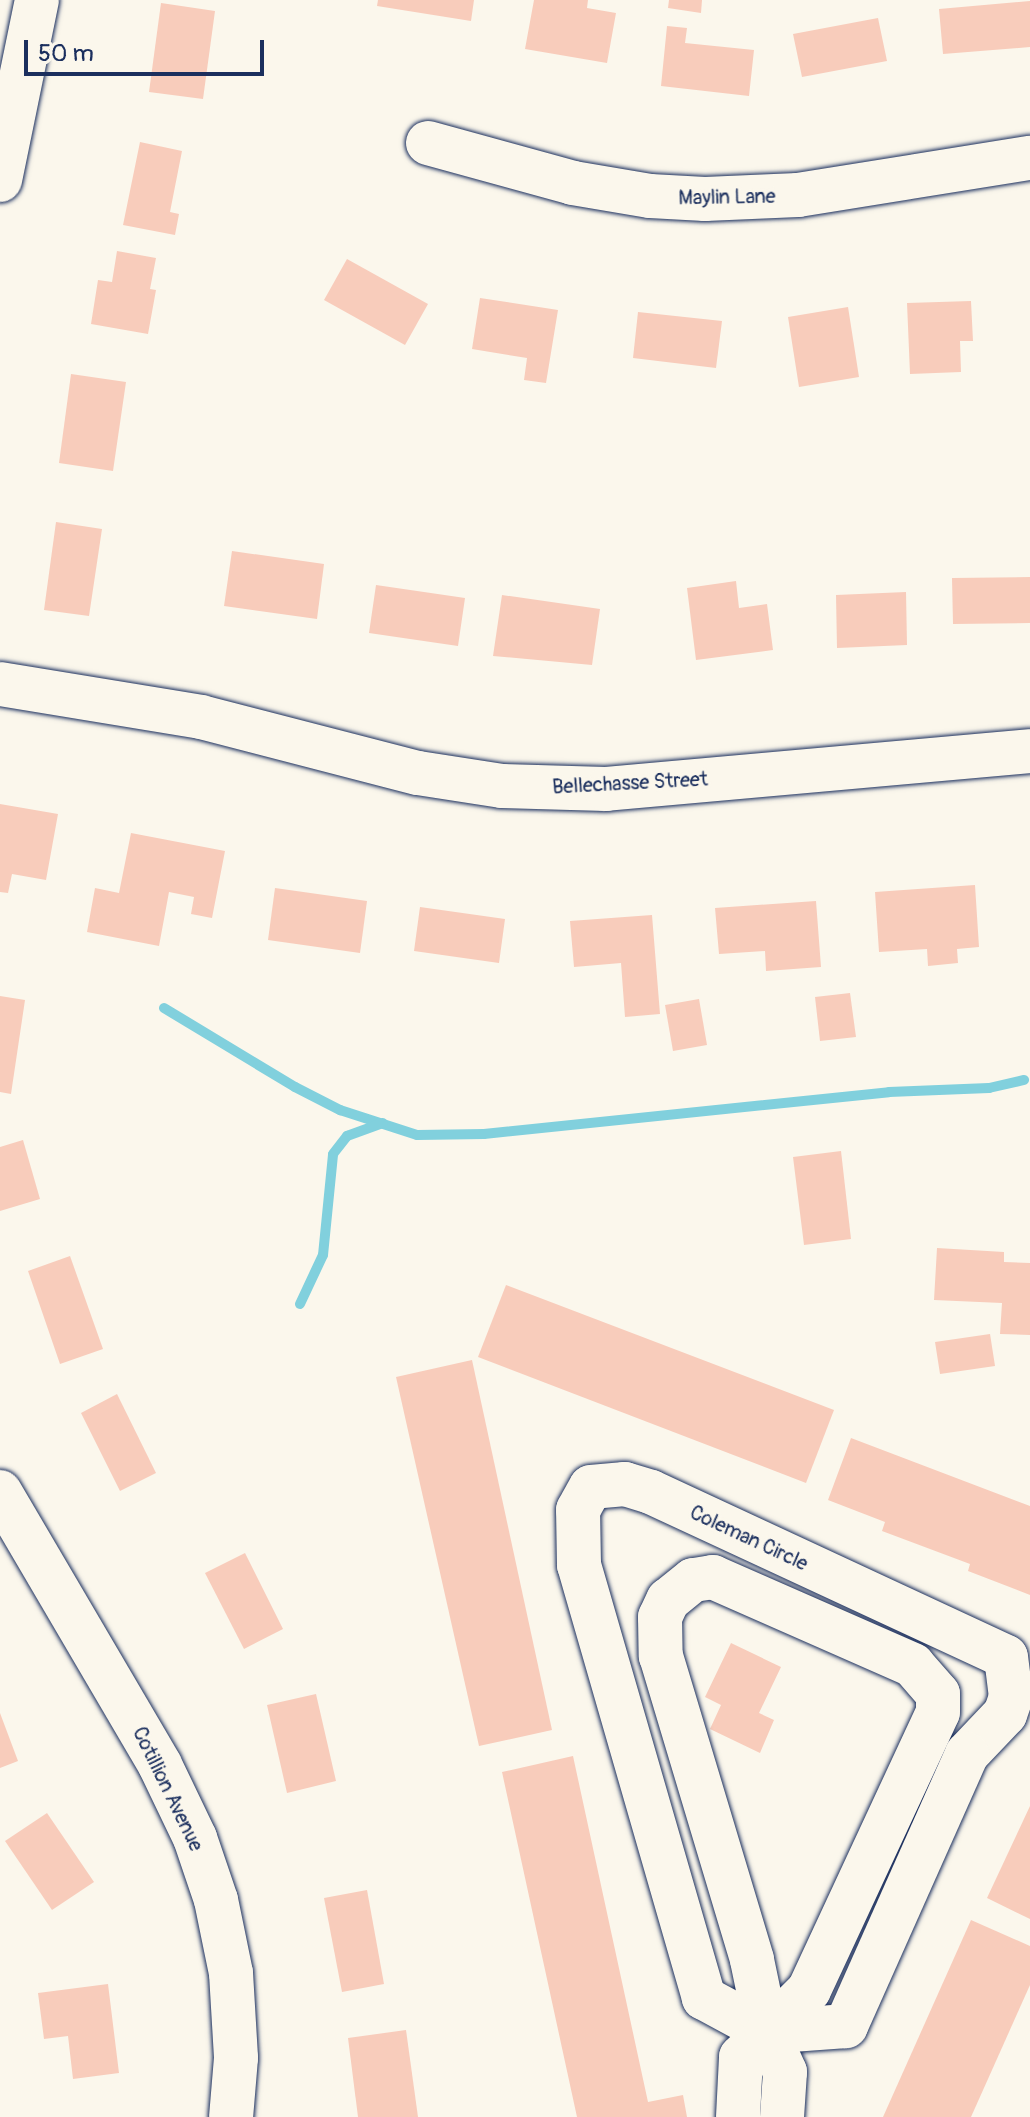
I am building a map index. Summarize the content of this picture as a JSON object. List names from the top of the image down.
{
  "streets": {
    "street": [
      "Maylin Lane",
      "Bellechasse Street",
      "Coleman Circle",
      "Cotillion Avenue"
    ]
  },
  "scale_bar": "50 m"
}
